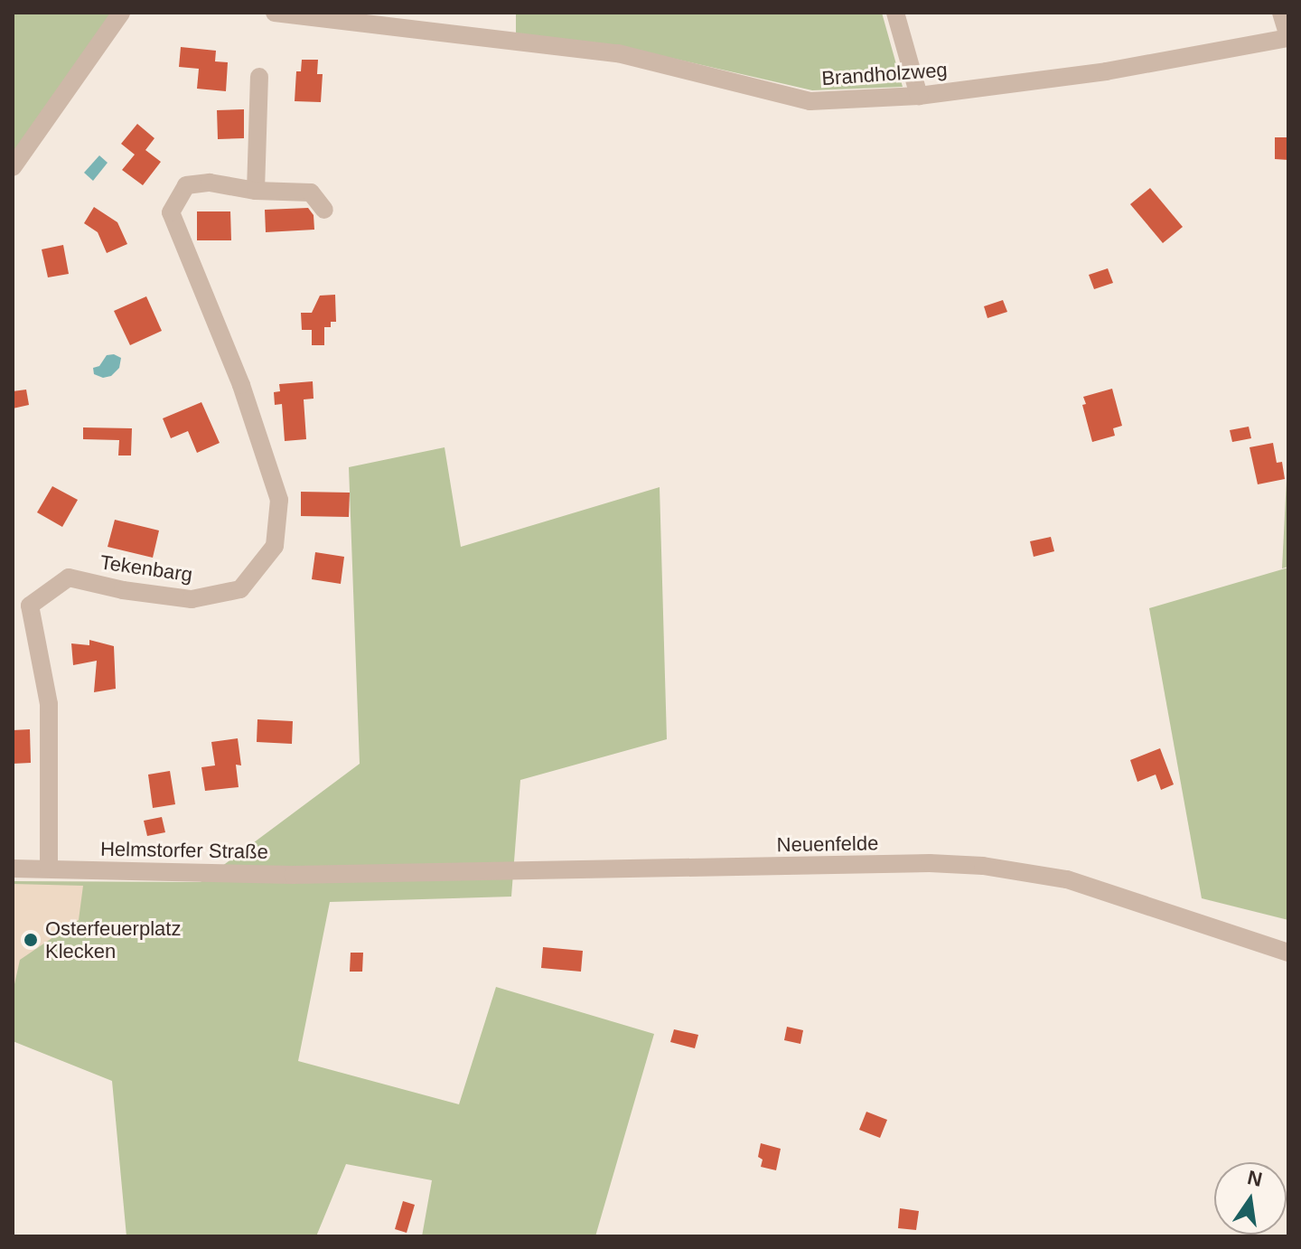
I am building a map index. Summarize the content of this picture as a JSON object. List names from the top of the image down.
{
  "streets": {
    "street": [
      "Brandholzweg",
      "Tekenbarg",
      "Neuenfelde",
      "Helmstorfer Straße"
    ]
  },
  "crossings": [
    ["Tekenbarg", "Helmstorfer Straße"],
    ["Neuenfelde", "Helmstorfer Straße"]
  ],
  "places": ["Osterfeuerplatz Klecken"],
  "north": "top"
}
